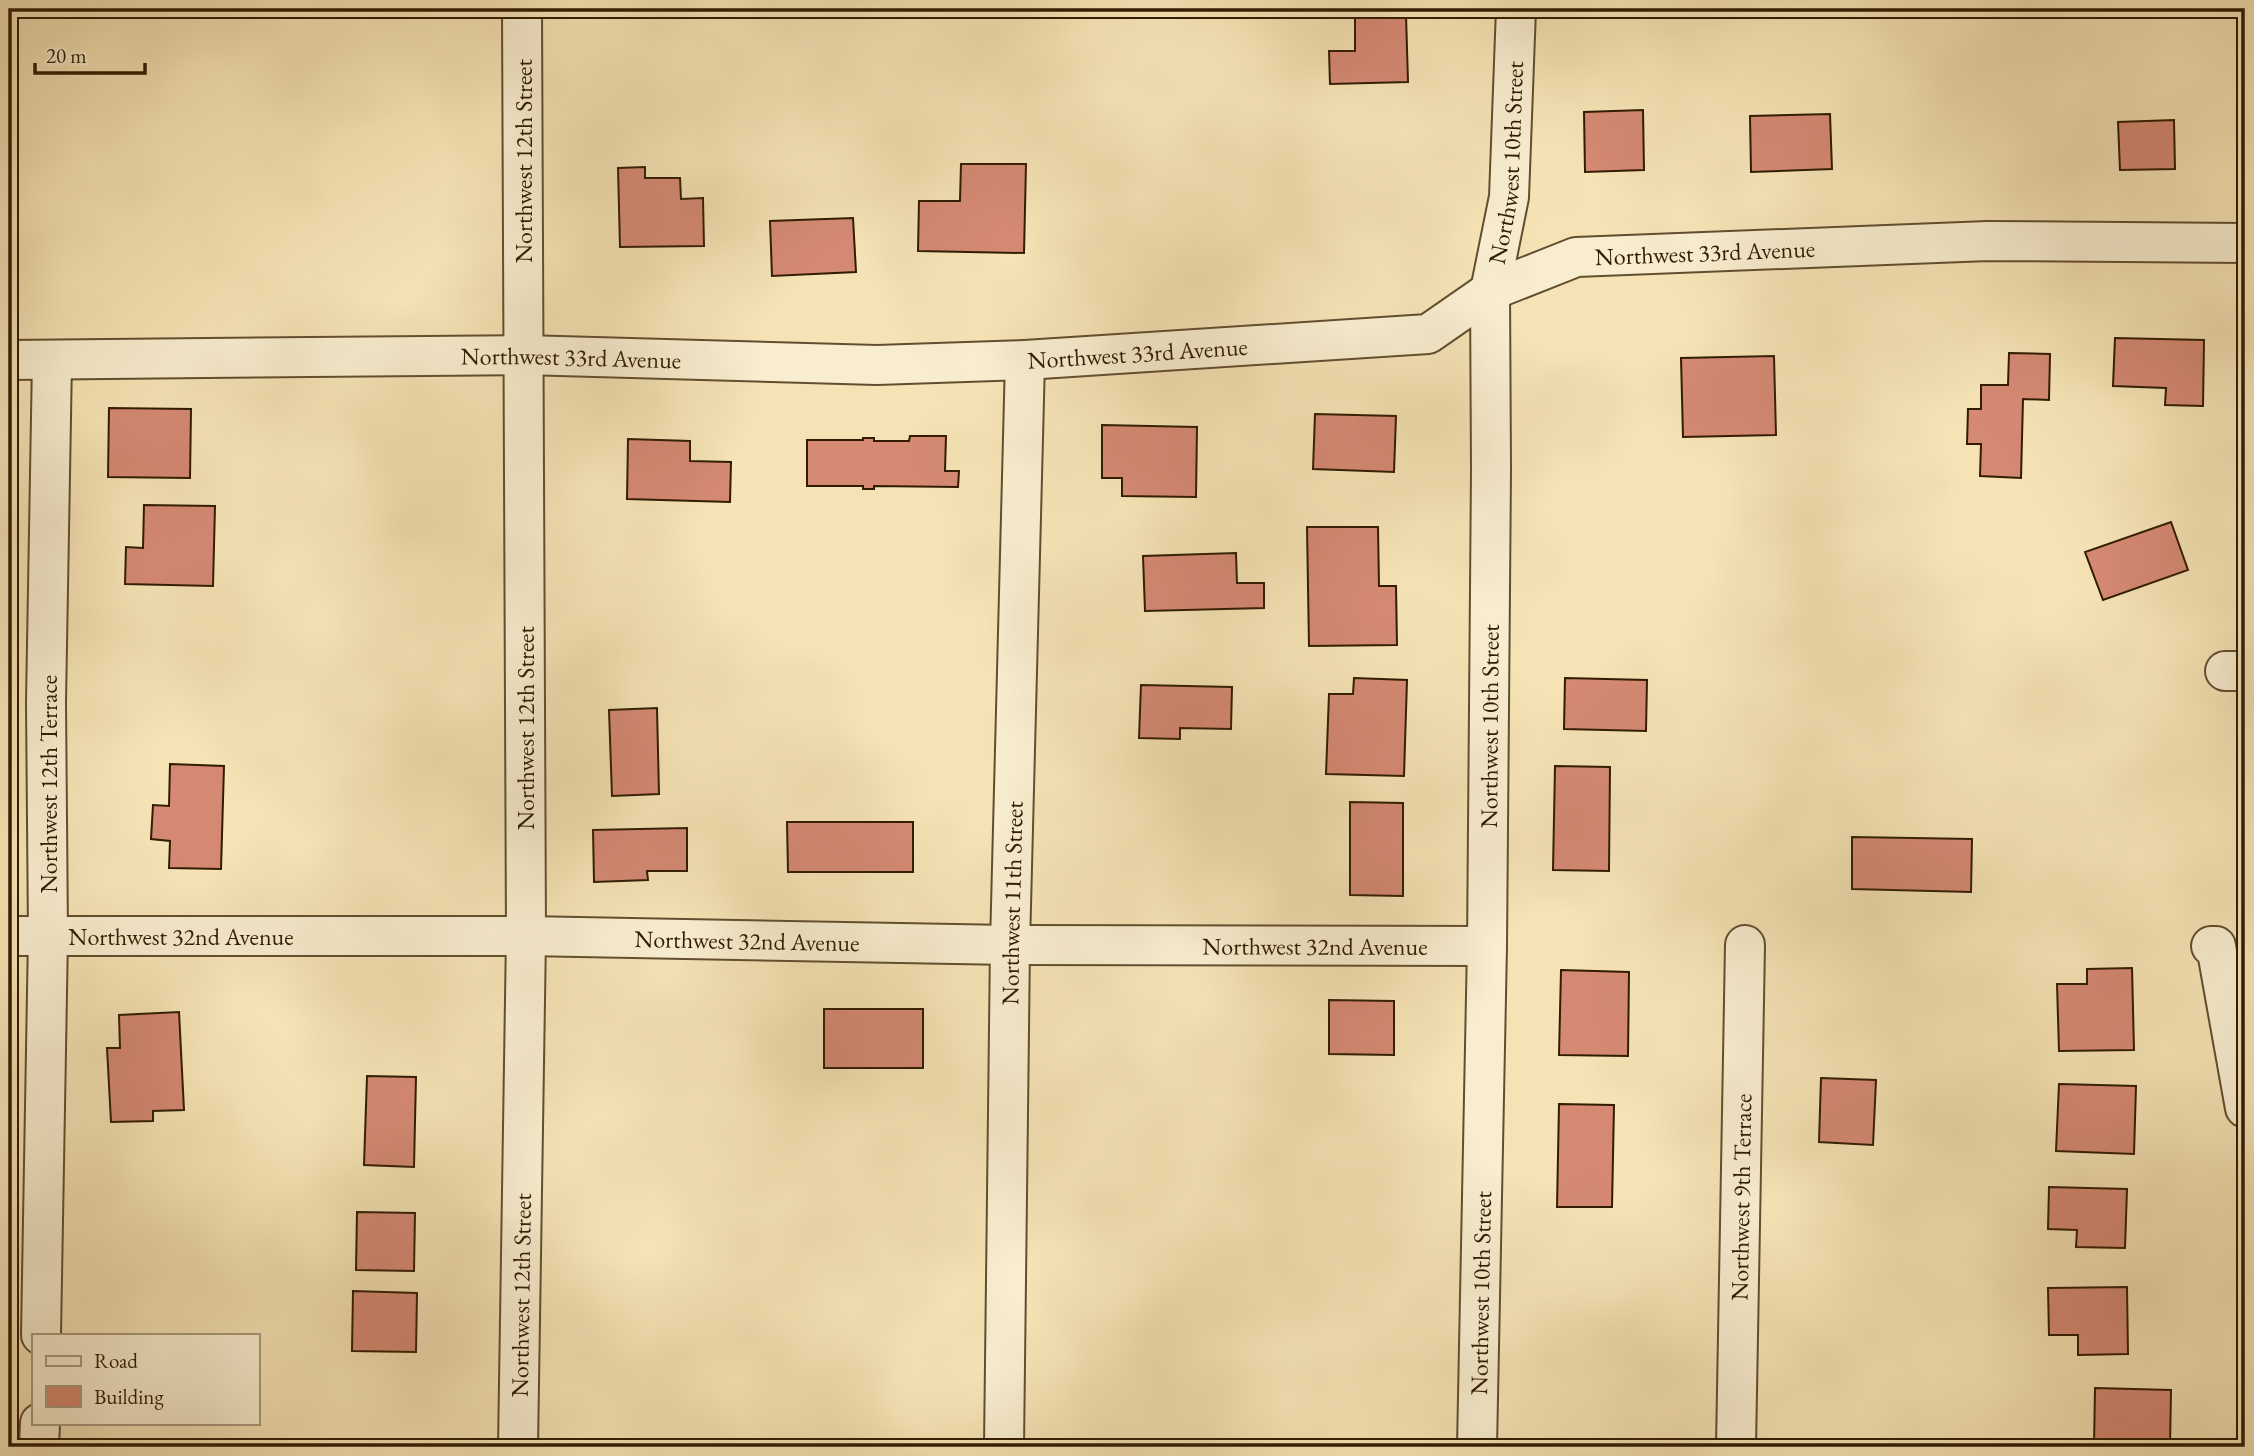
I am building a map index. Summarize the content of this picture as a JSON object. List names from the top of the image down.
{
  "streets": {
    "street": [
      "Northwest 12th Street",
      "Northwest 10th Street",
      "Northwest 33rd Avenue",
      "Northwest 12th Terrace",
      "Northwest 11th Street",
      "Northwest 32nd Avenue",
      "Northwest 9th Terrace"
    ]
  },
  "crossings": [
    ["Northwest 12th Street", "Northwest 33rd Avenue"],
    ["Northwest 12th Street", "Northwest 32nd Avenue"],
    ["Northwest 10th Street", "Northwest 33rd Avenue"],
    ["Northwest 10th Street", "Northwest 32nd Avenue"],
    ["Northwest 33rd Avenue", "Northwest 12th Terrace"],
    ["Northwest 33rd Avenue", "Northwest 11th Street"],
    ["Northwest 12th Terrace", "Northwest 32nd Avenue"],
    ["Northwest 11th Street", "Northwest 32nd Avenue"]
  ],
  "legend": ["Road", "Building"],
  "scale_bar": "20 m"
}
